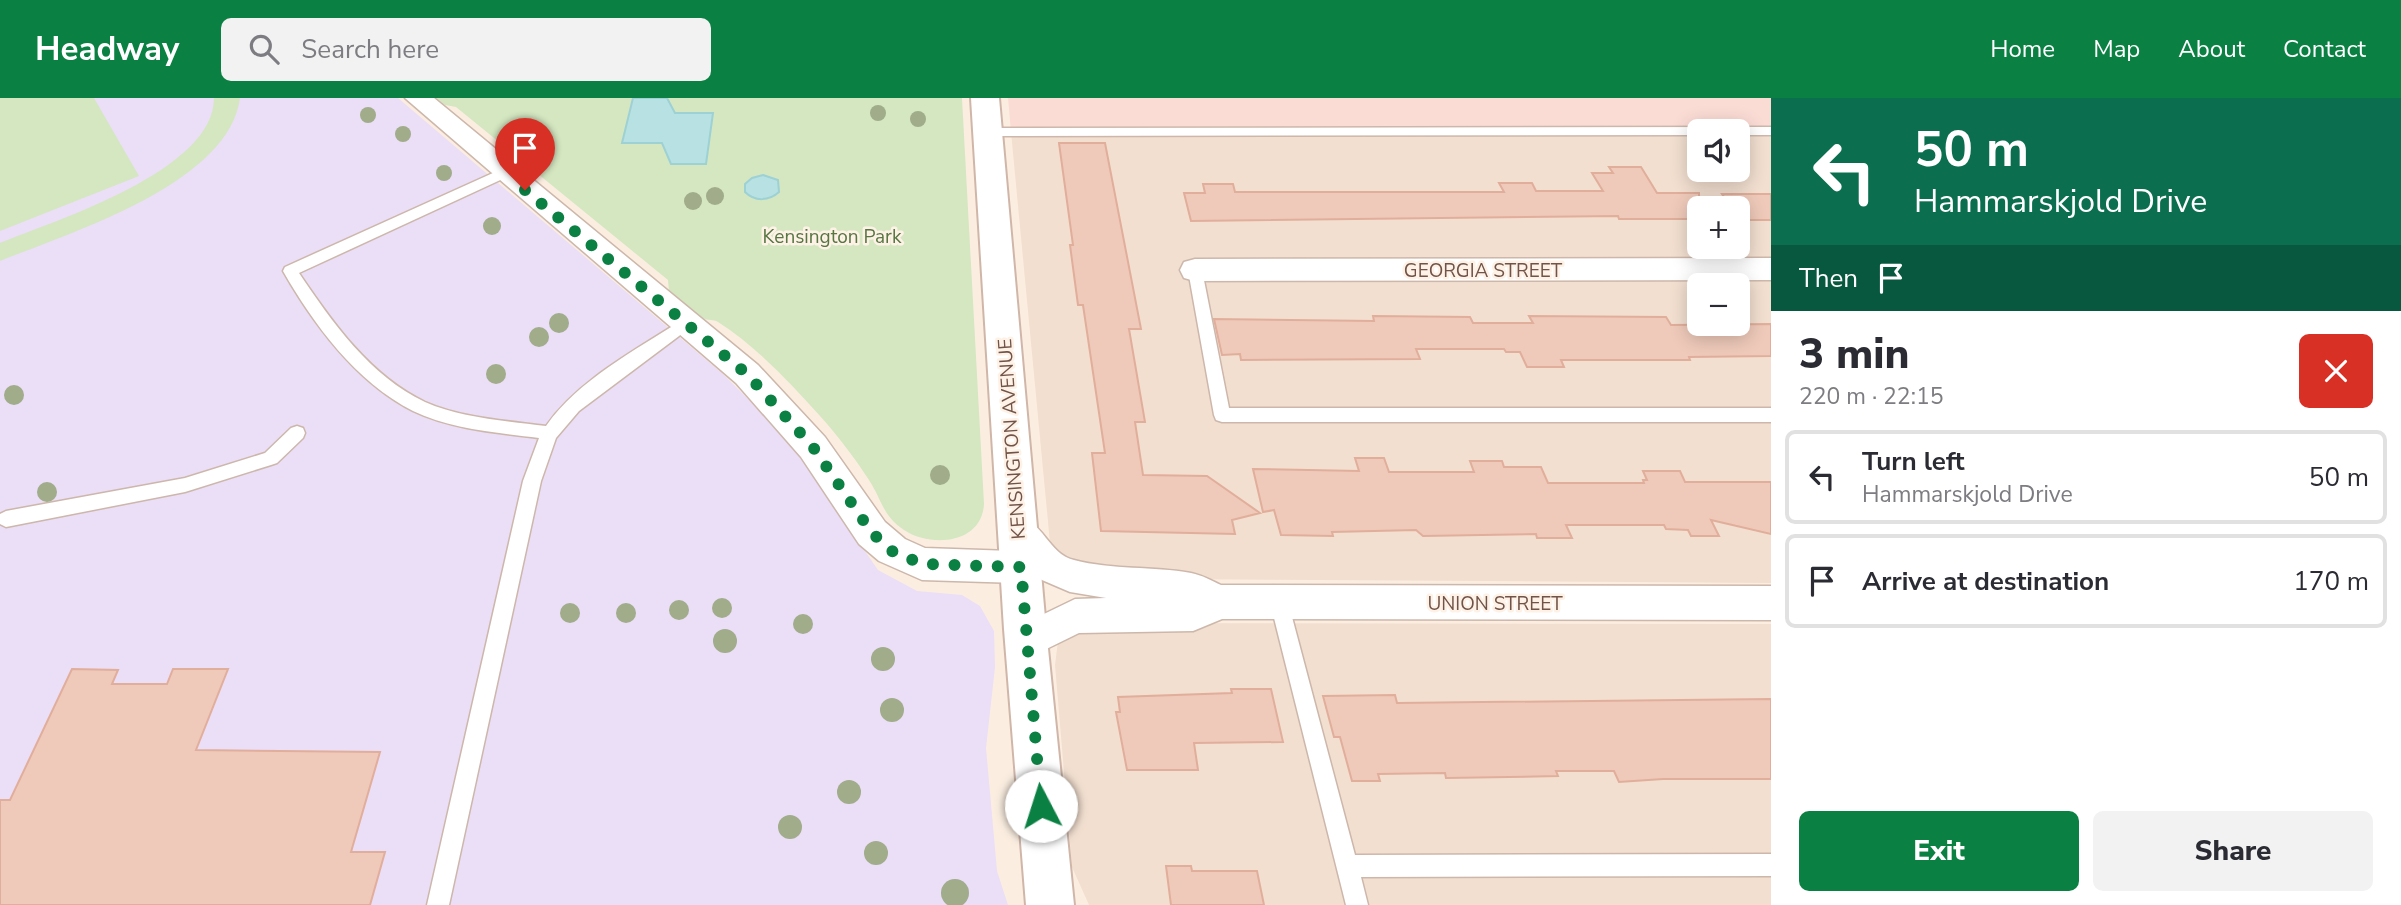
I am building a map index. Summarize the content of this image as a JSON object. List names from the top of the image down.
{
  "streets": {
    "street": ["GEORGIA STREET", "KENSINGTON AVENUE", "UNION STREET"]
  },
  "crossings": [
    ["KENSINGTON AVENUE", "UNION STREET"]
  ],
  "parks": ["Kensington Park"],
  "page": {
    "header": "Headway",
    "search": "Search here",
    "nav": [
      "Home",
      "Map",
      "About",
      "Contact"
    ],
    "turn": ["50 m", "Hammarskjold Drive"],
    "map_buttons": ["+", "−"],
    "then": "Then",
    "heading": ["3 min", "220 m · 22:15"],
    "list": [
      {
        "name": "Turn left",
        "note": "Hammarskjold Drive",
        "value": "50 m"
      },
      {
        "name": "Arrive at destination",
        "value": "170 m"
      }
    ],
    "buttons": ["Exit", "Share"]
  }
}
